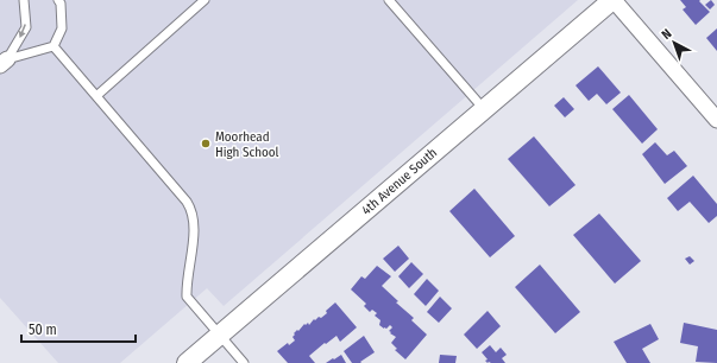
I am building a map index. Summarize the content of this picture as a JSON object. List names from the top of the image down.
{
  "streets": {
    "street": ["4th Avenue South"]
  },
  "places": ["Moorhead High School"],
  "scale_bar": "50 m",
  "north": "top left"
}
